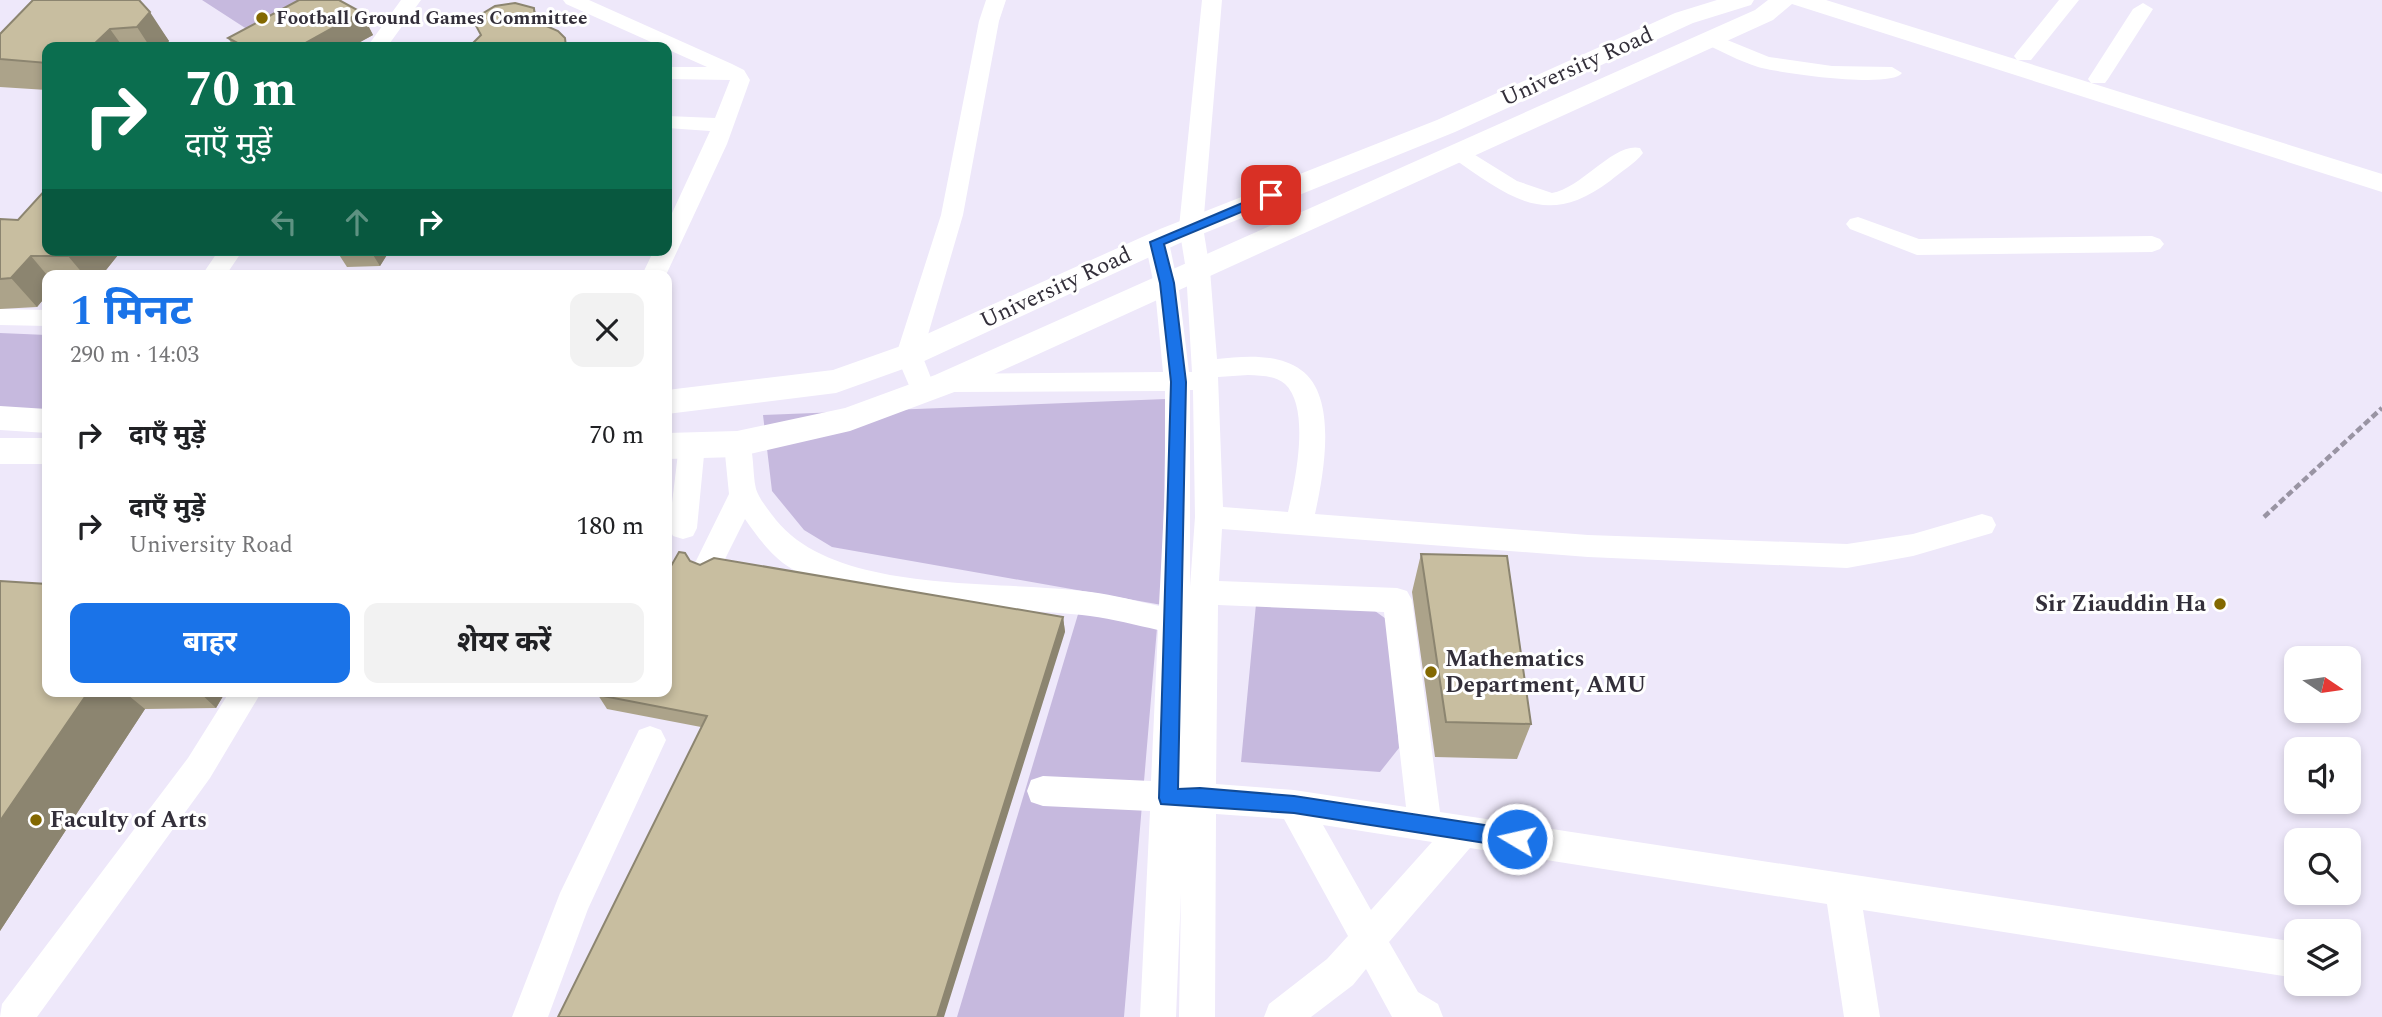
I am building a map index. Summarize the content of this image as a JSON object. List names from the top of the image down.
{
  "streets": {
    "main road": ["University Road"]
  },
  "places": [
    "Football Ground Games Committee",
    "Sir Ziauddin Ha",
    "Mathematics Department, AMU",
    "Faculty of Arts"
  ],
  "north": "right",
  "page": {
    "turn": ["70 m", "दाएँ मुड़ें"],
    "heading": ["1 मिनट", "290 m · 14:03"],
    "list": [
      {
        "name": "दाएँ मुड़ें",
        "value": "70 m"
      },
      {
        "name": "दाएँ मुड़ें",
        "note": "University Road",
        "value": "180 m"
      }
    ],
    "buttons": ["बाहर", "शेयर करें"]
  }
}
